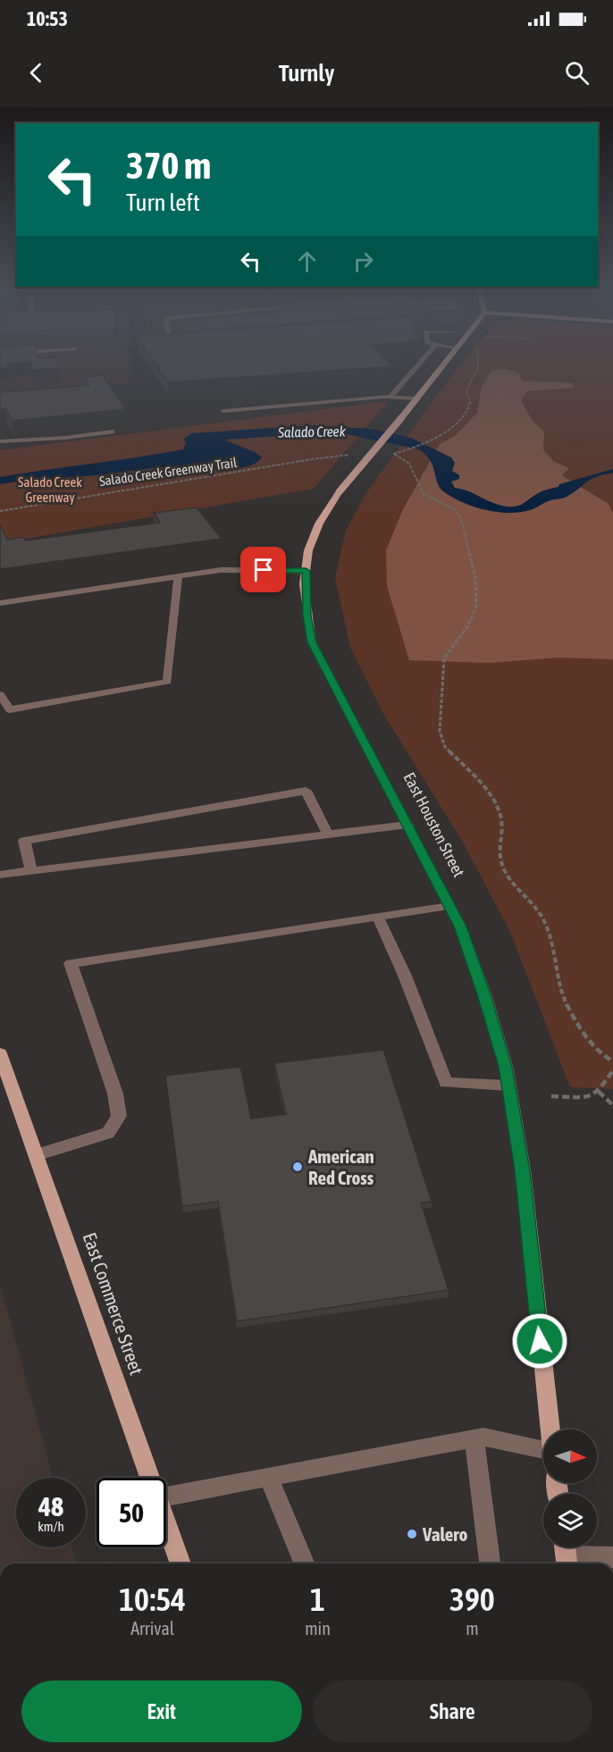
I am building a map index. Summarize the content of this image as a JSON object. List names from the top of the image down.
{
  "streets": {
    "main road": ["East Houston Street", "East Commerce Street"],
    "path": ["Salado Creek Greenway Trail"]
  },
  "water": ["Salado Creek"],
  "parks": ["Salado Creek Greenway"],
  "places": ["American Red Cross", "Valero"],
  "north": "right",
  "page": {
    "status": "10:53",
    "header": "Turnly",
    "turn": ["370 m", "Turn left"],
    "speed": "48 km/h",
    "limit": "50",
    "eta": [
      "10:54",
      "Arrival",
      "1",
      "min",
      "390",
      "m"
    ],
    "buttons": ["Exit", "Share"]
  }
}
